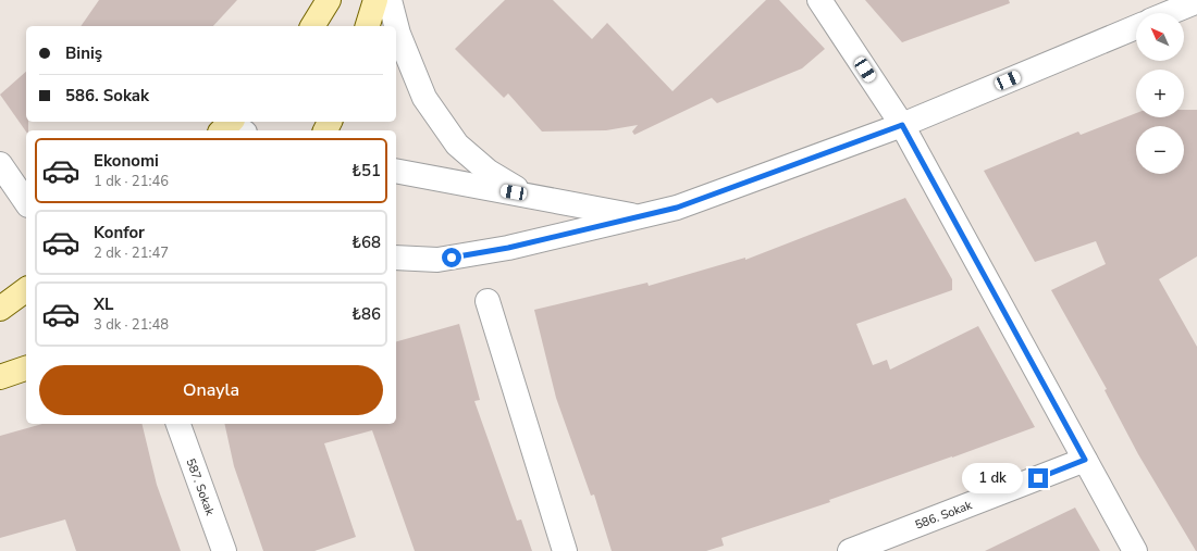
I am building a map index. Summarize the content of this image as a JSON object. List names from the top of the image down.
{
  "streets": {
    "street": ["587. Sokak", "586. Sokak"]
  },
  "north": "top left",
  "page": {
    "map_buttons": ["+", "−"],
    "banner": ["Biniş", "586. Sokak"],
    "list": [
      {
        "name": "Ekonomi",
        "note": "1 dk · 21:46",
        "value": "₺51"
      },
      {
        "name": "Konfor",
        "note": "2 dk · 21:47",
        "value": "₺68"
      },
      {
        "name": "XL",
        "note": "3 dk · 21:48",
        "value": "₺86"
      }
    ],
    "buttons": "Onayla",
    "bubble": "1 dk"
  }
}
